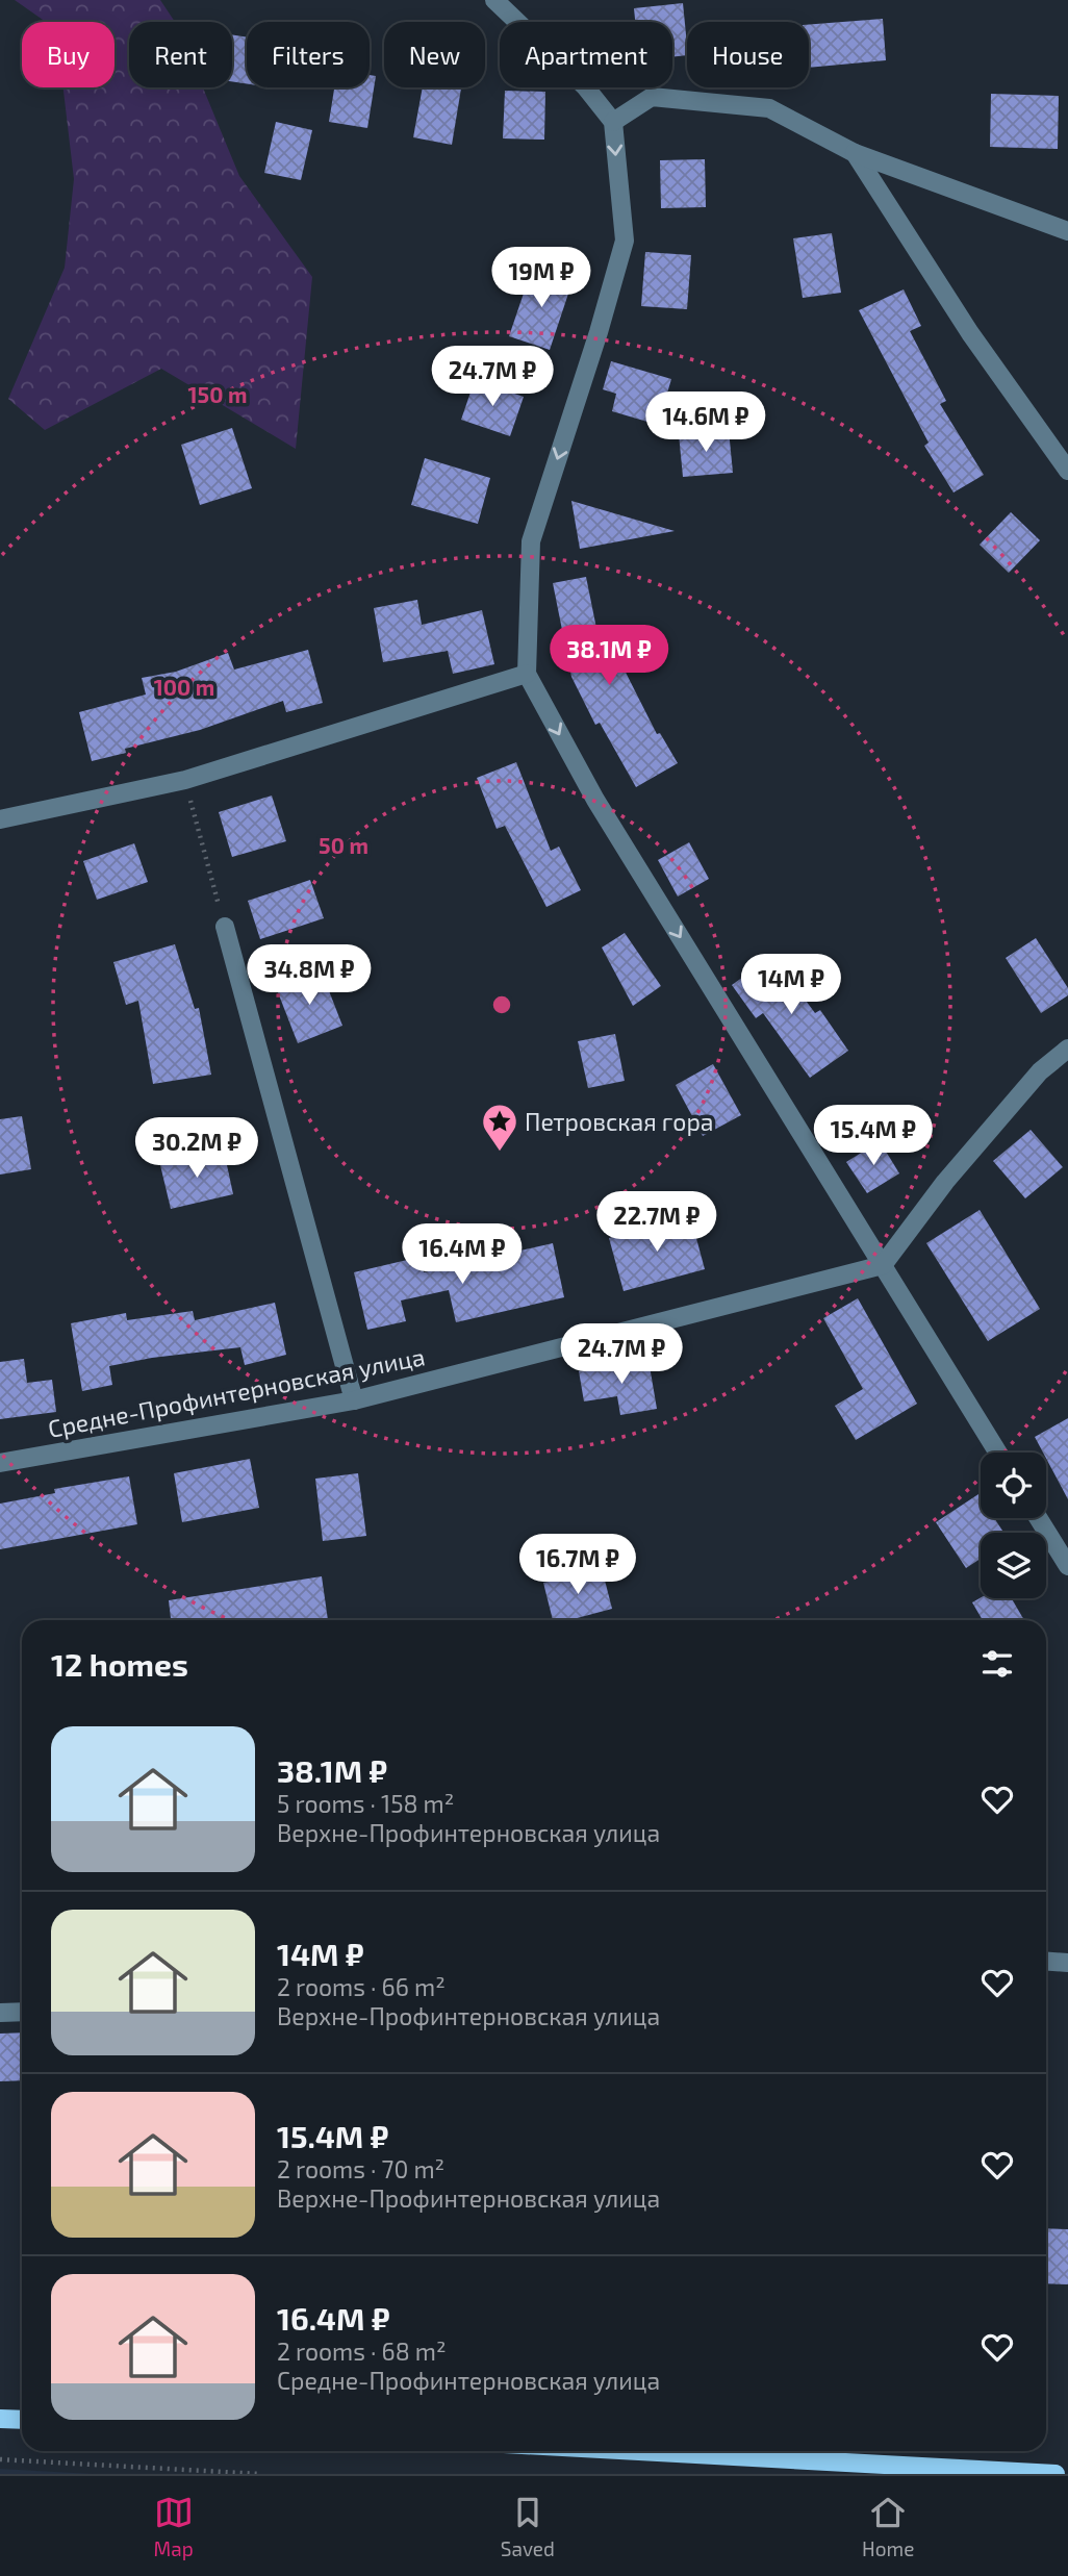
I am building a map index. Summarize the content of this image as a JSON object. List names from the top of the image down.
{
  "streets": {
    "street": ["Средне-Профинтерновская улица"]
  },
  "places": {
    "place": ["Петровская гора"]
  },
  "page": {
    "chip": [
      "Buy",
      "Rent",
      "Filters",
      "New",
      "Apartment",
      "House"
    ],
    "price": [
      "19M ₽",
      "24.7M ₽",
      "14.6M ₽",
      "38.1M ₽",
      "34.8M ₽",
      "14M ₽",
      "15.4M ₽",
      "30.2M ₽",
      "22.7M ₽",
      "16.4M ₽",
      "24.7M ₽",
      "16.7M ₽"
    ],
    "heading": "12 homes",
    "list": [
      {
        "name": "38.1M ₽",
        "note": "5 rooms · 158 m² · Верхне-Профинтерновская улица"
      },
      {
        "name": "14M ₽",
        "note": "2 rooms · 66 m² · Верхне-Профинтерновская улица"
      },
      {
        "name": "15.4M ₽",
        "note": "2 rooms · 70 m² · Верхне-Профинтерновская улица"
      },
      {
        "name": "16.4M ₽",
        "note": "2 rooms · 68 m² · Средне-Профинтерновская улица"
      }
    ],
    "tabs": ["Map", "Saved", "Home"]
  },
  "rings": ["150 m", "100 m", "50 m"]
}
